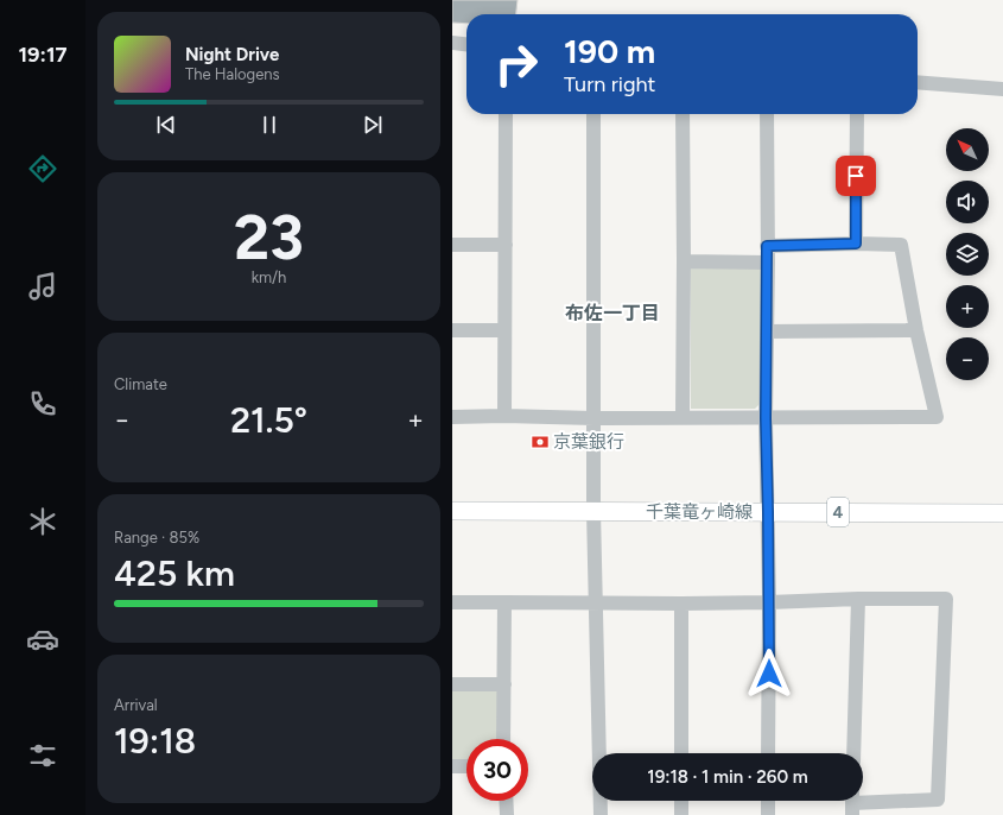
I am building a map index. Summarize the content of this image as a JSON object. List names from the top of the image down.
{
  "streets": {
    "main road": ["千葉竜ヶ崎線", "4"]
  },
  "districts": ["布佐一丁目"],
  "places": {
    "bank": ["京葉銀行"]
  },
  "north": "top left",
  "page": {
    "tabs": "19:17",
    "turn": ["190 m", "Turn right"],
    "song": ["Night Drive", "The Halogens"],
    "map_buttons": ["+", "−"],
    "tile": [
      ["23", "km/h"],
      "Climate",
      ["Range · 85%", "425 km"],
      ["Arrival", "19:18"]
    ],
    "heat": ["−", "21.5°", "+"],
    "limit": "30",
    "trip": "19:18 · 1 min · 260 m"
  }
}
